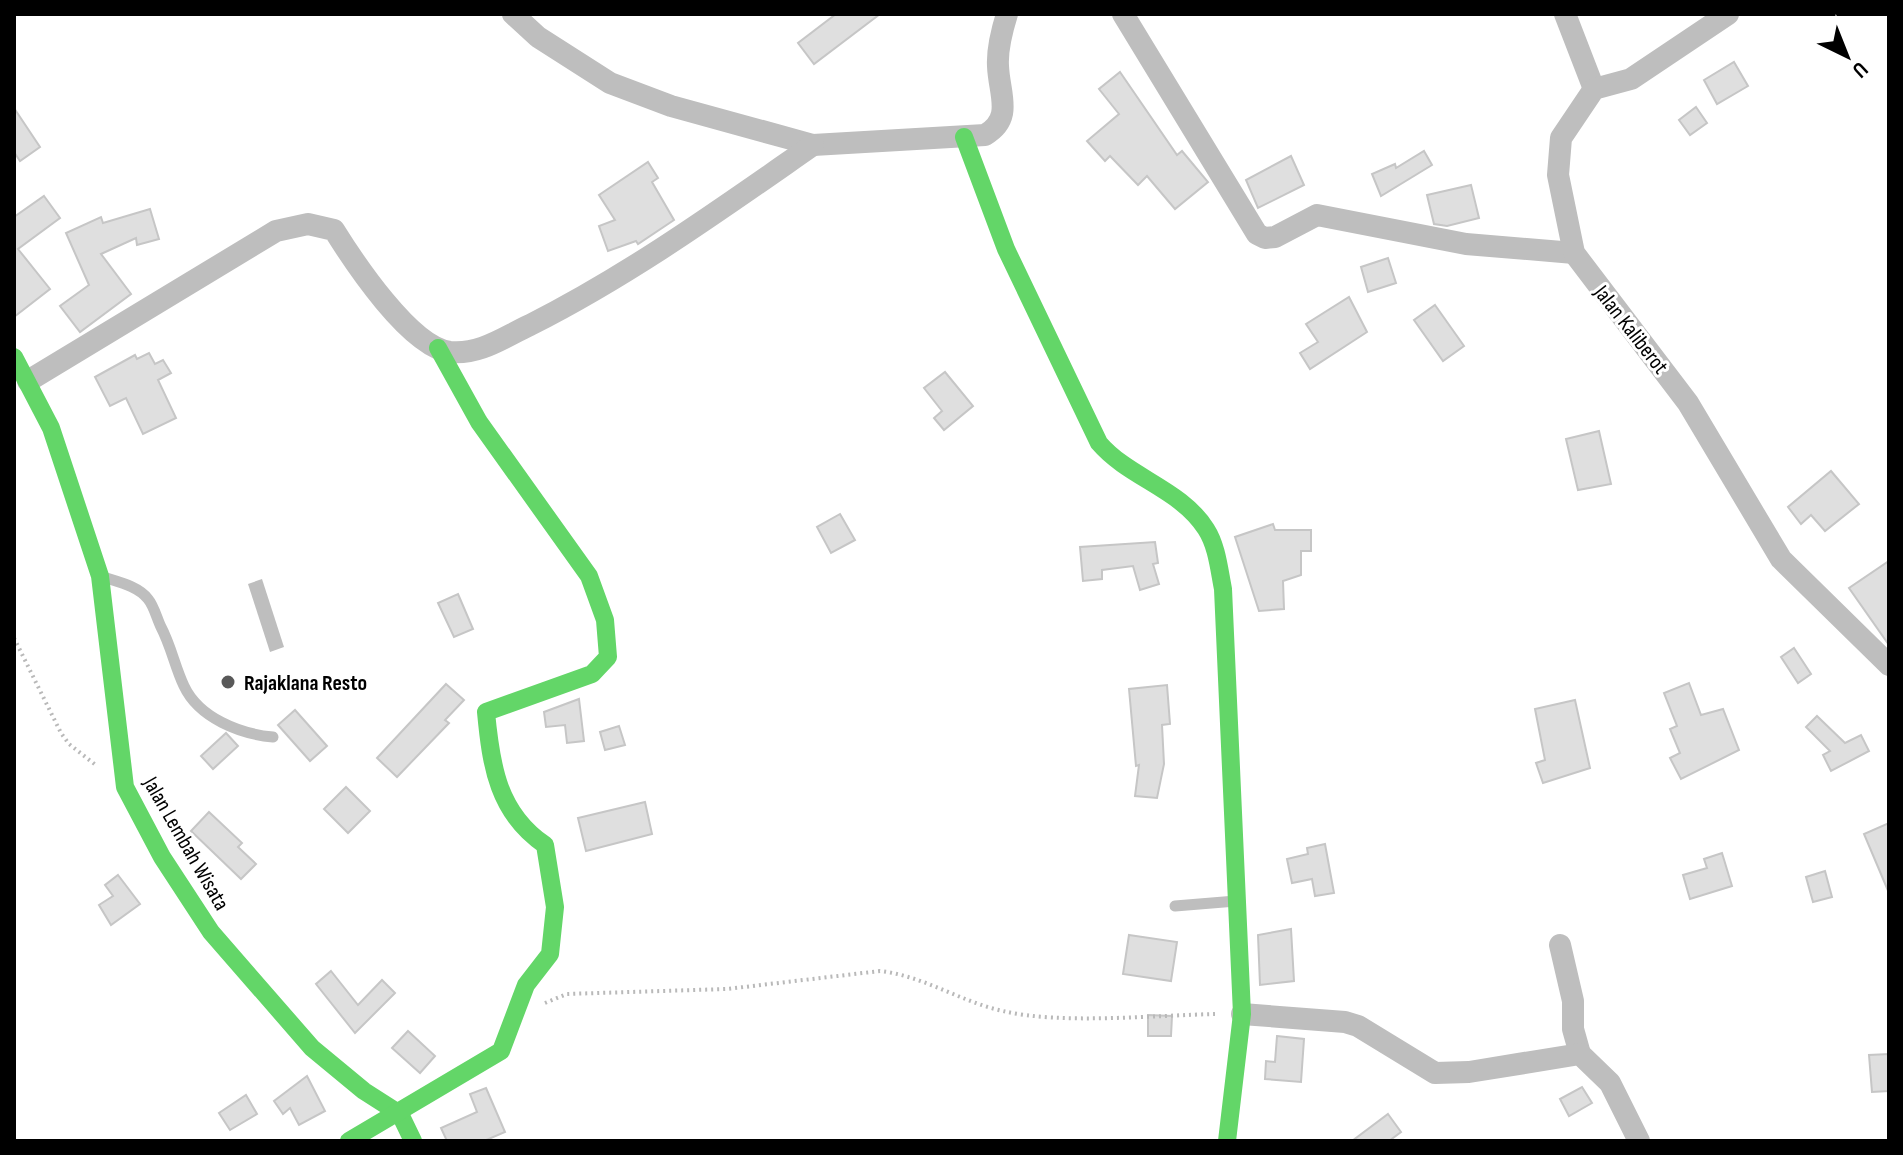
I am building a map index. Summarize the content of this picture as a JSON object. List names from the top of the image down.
{
  "streets": {
    "street": ["Jalan Kaliberot", "Jalan Lembah Wisata"]
  },
  "places": ["Rajaklana Resto"],
  "north": "bottom right"
}
